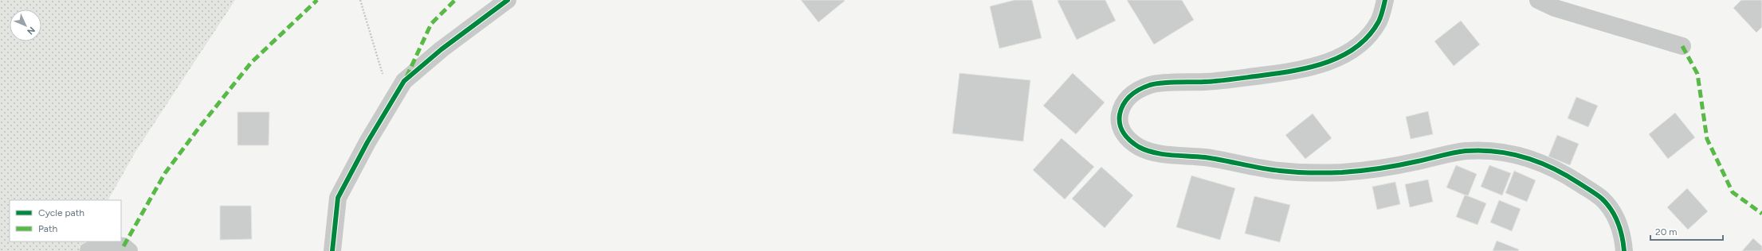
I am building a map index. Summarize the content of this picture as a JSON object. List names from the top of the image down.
{
  "legend": ["Cycle path", "Path"],
  "scale_bar": "20 m",
  "north": "bottom right"
}
